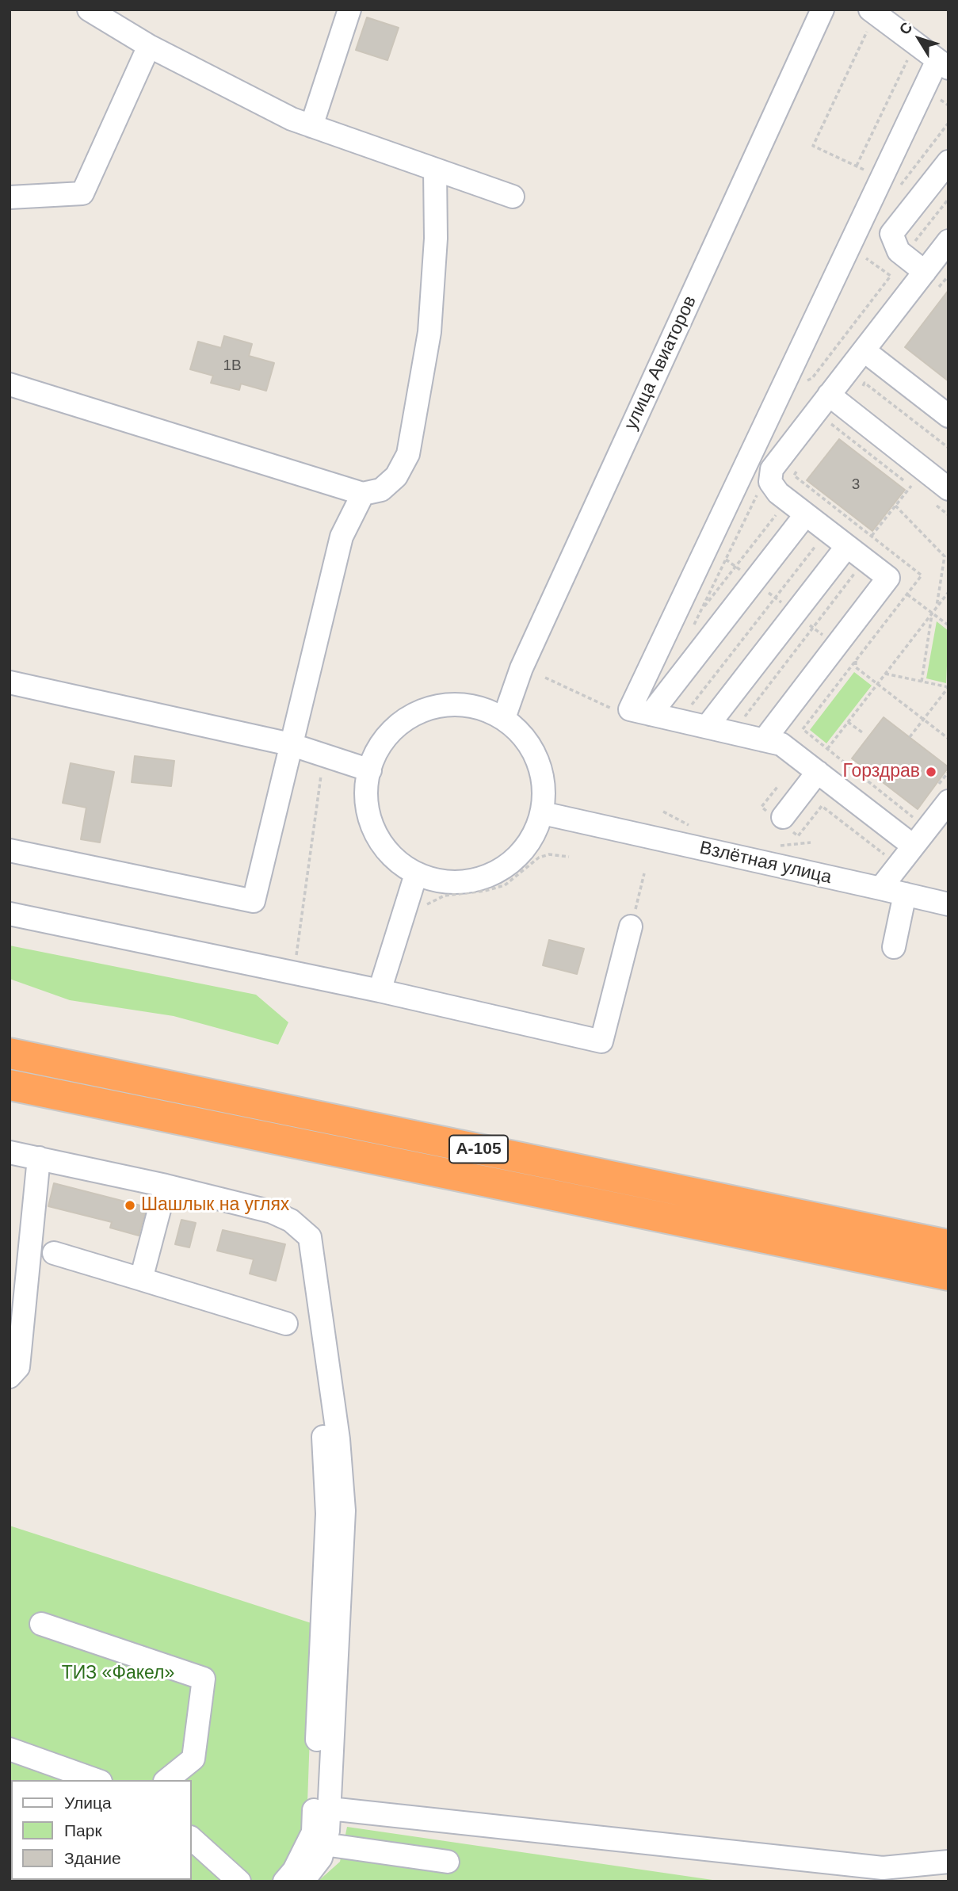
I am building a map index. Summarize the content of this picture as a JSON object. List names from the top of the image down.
{
  "streets": {
    "highway": ["А-105"],
    "street": ["улица Авиаторов", "Взлётная улица"]
  },
  "crossings": [
    ["улица Авиаторов", "Взлётная улица"]
  ],
  "parks": ["ТИЗ «Факел»"],
  "places": ["Горздрав", "Шашлык на углях"],
  "house_numbers": ["1В", "3"],
  "legend": ["Улица", "Парк", "Здание"],
  "north": "top left"
}
